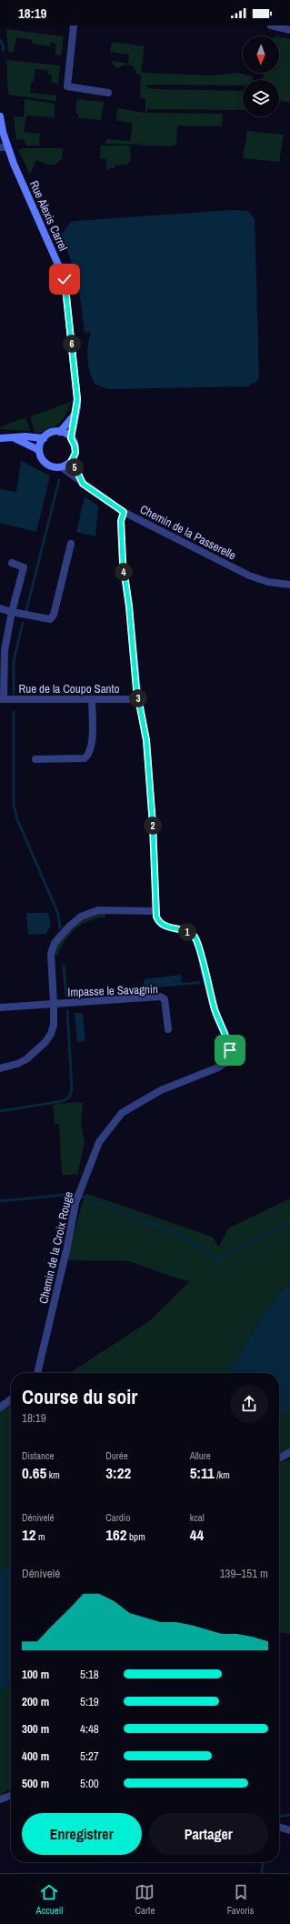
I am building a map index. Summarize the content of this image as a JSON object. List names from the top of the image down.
{
  "streets": {
    "street": [
      "Rue Alexis Carrel",
      "Chemin de la Passerelle",
      "Rue de la Coupo Santo",
      "Impasse le Savagnin",
      "Chemin de la Croix Rouge"
    ]
  },
  "crossings": [
    ["Rue Alexis Carrel", "Chemin de la Passerelle"],
    ["Chemin de la Passerelle", "Chemin de la Croix Rouge"],
    ["Rue de la Coupo Santo", "Chemin de la Croix Rouge"]
  ],
  "north": "bottom",
  "page": {
    "status": "18:19",
    "pins": [
      "6",
      "5",
      "4",
      "3",
      "2",
      "1"
    ],
    "heading": ["Course du soir", "18:19"],
    "stats": [
      ["Distance", "0.65 km"],
      ["Durée", "3:22"],
      ["Allure", "5:11 /km"],
      ["Dénivelé", "12 m"],
      ["Cardio", "162 bpm"],
      ["kcal", "44"]
    ],
    "chart": ["Dénivelé", "139–151 m"],
    "list": [
      {
        "name": "100 m",
        "note": "5:18"
      },
      {
        "name": "200 m",
        "note": "5:19"
      },
      {
        "name": "300 m",
        "note": "4:48"
      },
      {
        "name": "400 m",
        "note": "5:27"
      },
      {
        "name": "500 m",
        "note": "5:00"
      }
    ],
    "buttons": ["Enregistrer", "Partager"],
    "tabs": ["Accueil", "Carte", "Favoris"]
  }
}
